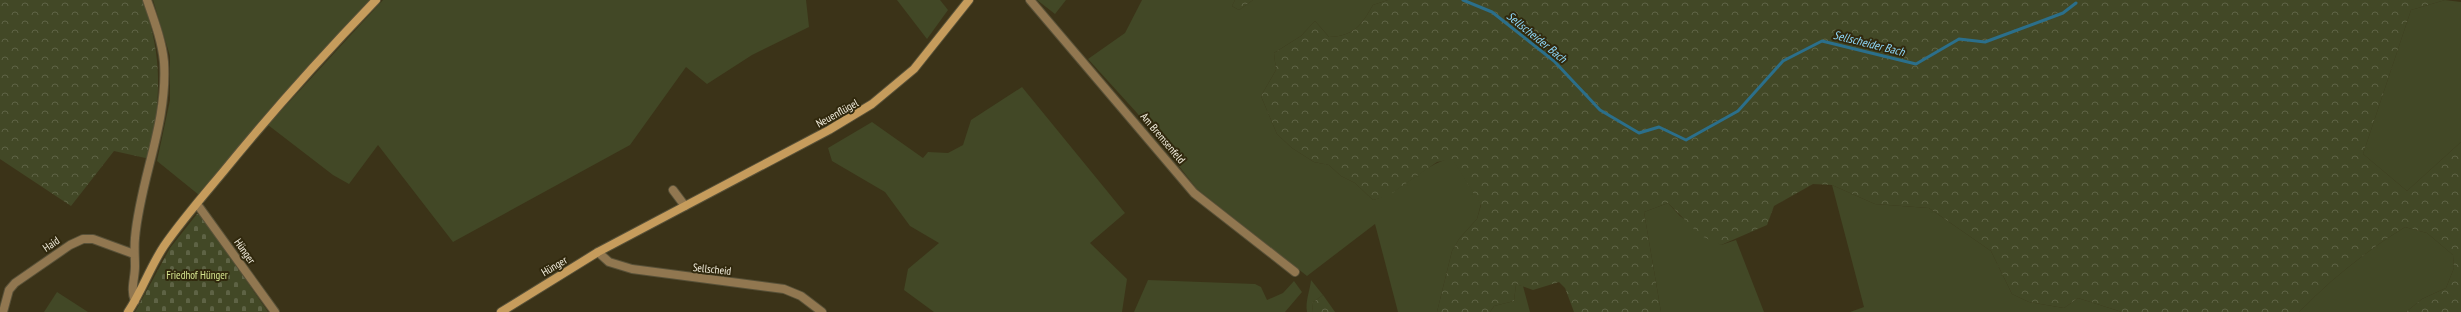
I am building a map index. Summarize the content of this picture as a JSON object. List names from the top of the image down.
{
  "streets": {
    "main road": ["Neuenflügel", "Hünger"],
    "street": ["Am Bremsenfeld", "Haid", "Sellscheid"]
  },
  "crossings": [
    ["Neuenflügel", "Hünger"],
    ["Neuenflügel", "Sellscheid"],
    ["Hünger", "Sellscheid"]
  ],
  "water": ["Sellscheider Bach"],
  "parks": ["Friedhof Hünger"]
}
